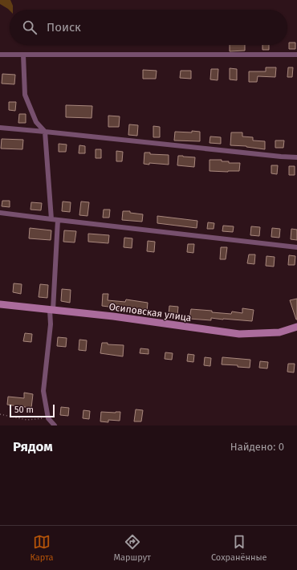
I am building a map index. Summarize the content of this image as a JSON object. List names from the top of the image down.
{
  "streets": {
    "street": ["Осиповская улица"]
  },
  "scale_bar": "50 m",
  "page": {
    "search": "Поиск",
    "scale": "50 m",
    "heading": ["Рядом", "Найдено: 0"],
    "nav": ["Карта", "Маршрут", "Сохранённые"]
  }
}
